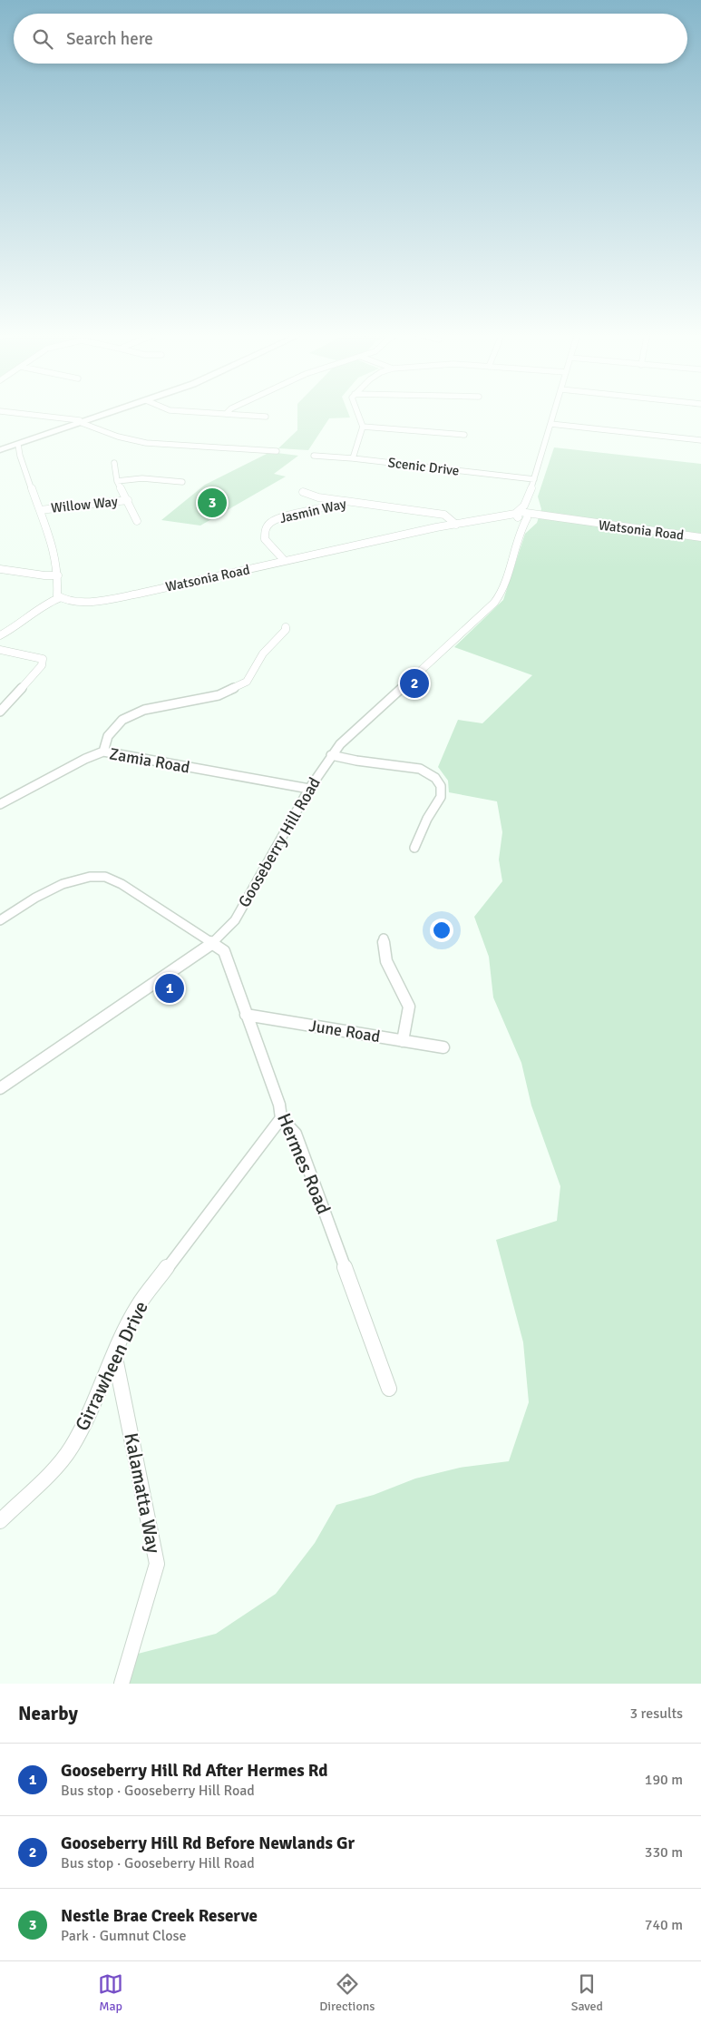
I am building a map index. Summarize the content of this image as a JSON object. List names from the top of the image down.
{
  "streets": {
    "street": [
      "Scenic Drive",
      "Willow Way",
      "Jasmin Way",
      "Watsonia Road",
      "Zamia Road",
      "Gooseberry Hill Road",
      "June Road",
      "Hermes Road",
      "Girrawheen Drive",
      "Kalamatta Way"
    ]
  },
  "crossings": [
    ["Scenic Drive", "Gooseberry Hill Road"],
    ["Jasmin Way", "Watsonia Road"],
    ["Watsonia Road", "Gooseberry Hill Road"],
    ["Zamia Road", "Gooseberry Hill Road"],
    ["Gooseberry Hill Road", "Hermes Road"],
    ["June Road", "Hermes Road"],
    ["Hermes Road", "Girrawheen Drive"],
    ["Girrawheen Drive", "Kalamatta Way"]
  ],
  "page": {
    "search": "Search here",
    "pins": ["3", "2", "1"],
    "heading": ["Nearby", "3 results"],
    "list": [
      {
        "mark": "1",
        "name": "Gooseberry Hill Rd After Hermes Rd",
        "note": "Bus stop · Gooseberry Hill Road",
        "value": "190 m"
      },
      {
        "mark": "2",
        "name": "Gooseberry Hill Rd Before Newlands Gr",
        "note": "Bus stop · Gooseberry Hill Road",
        "value": "330 m"
      },
      {
        "mark": "3",
        "name": "Nestle Brae Creek Reserve",
        "note": "Park · Gumnut Close",
        "value": "740 m"
      }
    ],
    "nav": ["Map", "Directions", "Saved"]
  }
}
